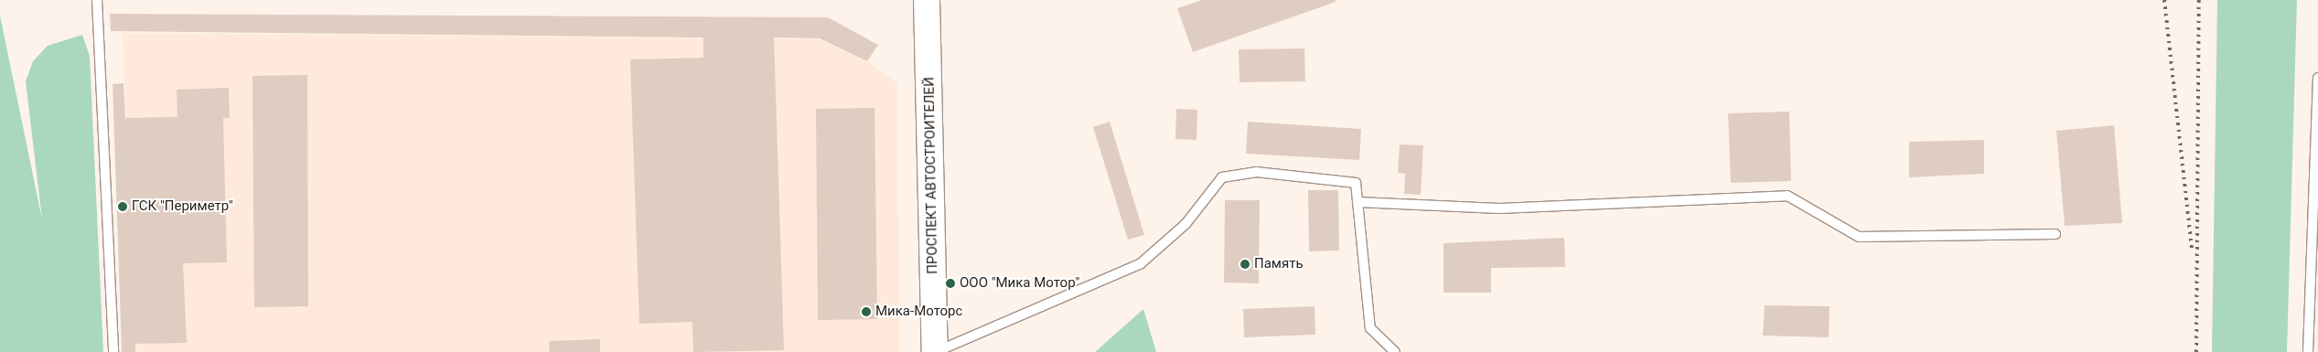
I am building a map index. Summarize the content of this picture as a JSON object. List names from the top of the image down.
{
  "streets": {
    "main road": ["ПРОСПЕКТ АВТОСТРОИТЕЛЕЙ"]
  },
  "places": [
    "ГСК \"Периметр\"",
    "Память",
    "ООО \"Мика Мотор\"",
    "Мика-Моторс"
  ]
}
